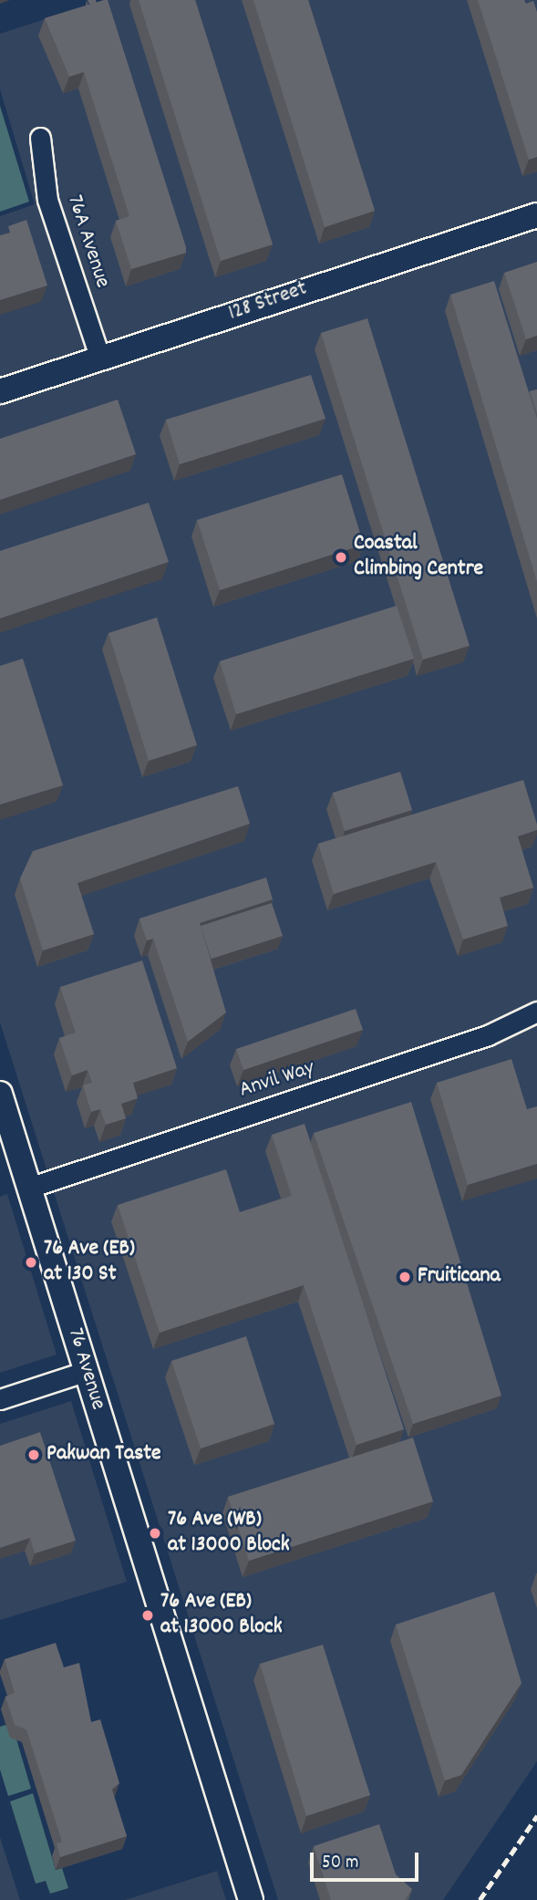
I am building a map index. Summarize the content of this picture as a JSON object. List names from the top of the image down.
{
  "streets": {
    "main road": ["128 Street", "76 Avenue"],
    "street": ["76A Avenue", "Anvil Way"]
  },
  "crossings": [
    ["76A Avenue", "128 Street"],
    ["Anvil Way", "76 Avenue"]
  ],
  "places": [
    "Coastal Climbing Centre",
    "76 Ave (EB) at 130 St",
    "Fruiticana",
    "Pakwan Taste",
    "76 Ave (WB) at 13000 Block",
    "76 Ave (EB) at 13000 Block"
  ],
  "scale_bar": "50 m"
}
